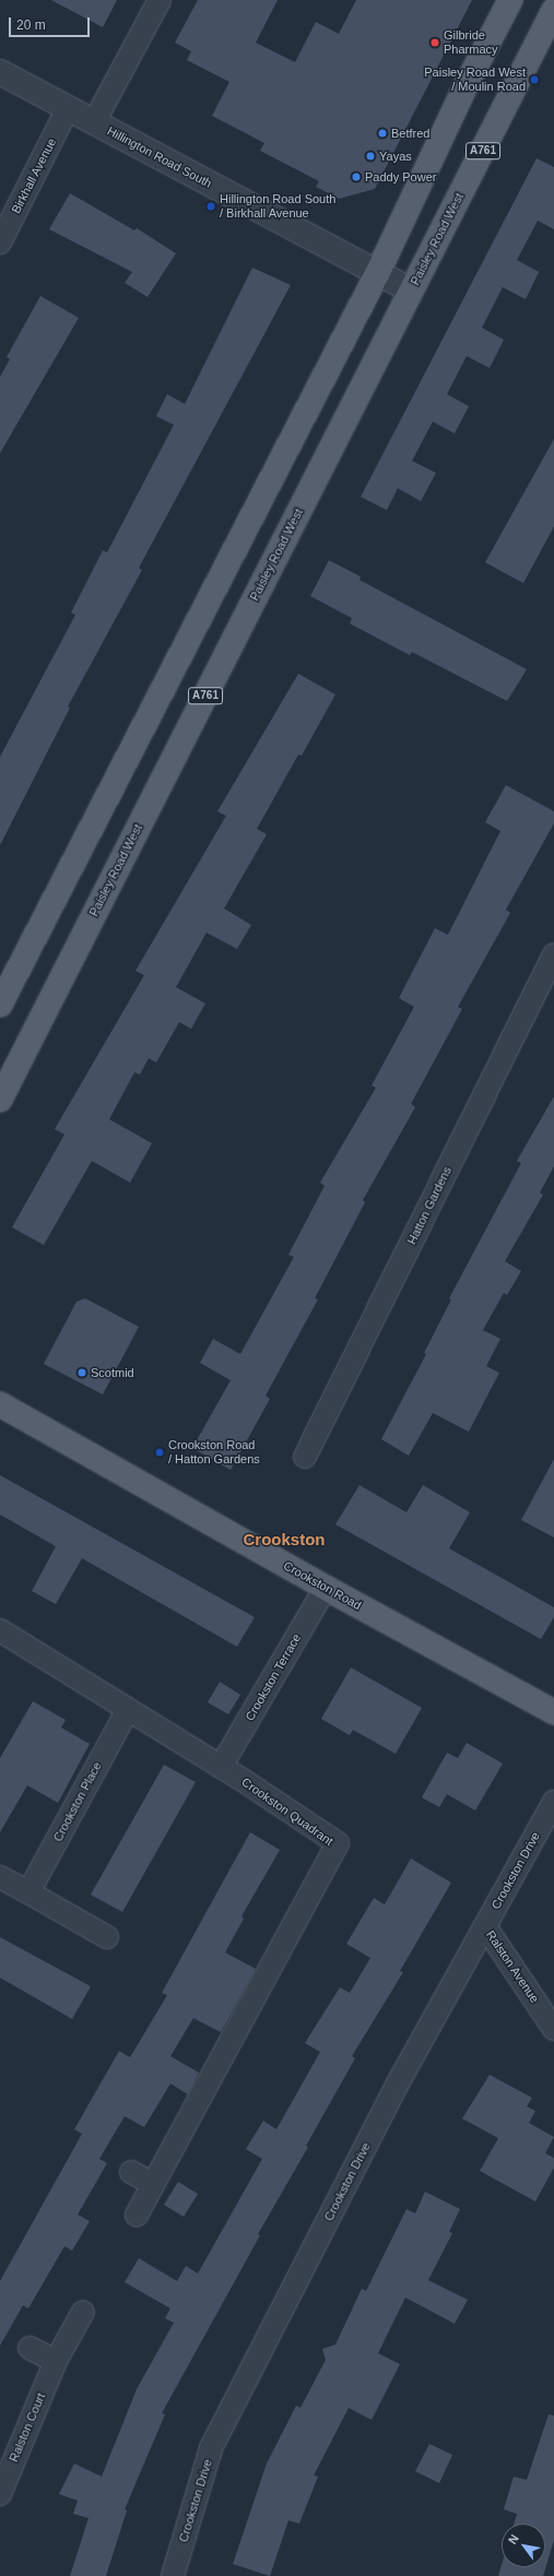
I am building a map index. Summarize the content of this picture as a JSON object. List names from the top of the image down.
{
  "streets": {
    "main road": ["A761", "Paisley Road West", "Crookston Road"],
    "street": [
      "Hillington Road South",
      "Birkhall Avenue",
      "Hatton Gardens",
      "Crookston Terrace",
      "Crookston Place",
      "Crookston Quadrant",
      "Crookston Drive",
      "Ralston Avenue",
      "Ralston Court"
    ]
  },
  "crossings": [
    ["Hillington Road South", "Birkhall Avenue"],
    ["Hillington Road South", "Paisley Road West"],
    ["Crookston Road", "Crookston Terrace"],
    ["Crookston Terrace", "Crookston Quadrant"],
    ["Crookston Place", "Crookston Quadrant"],
    ["Crookston Drive", "Ralston Avenue"]
  ],
  "districts": ["Crookston"],
  "places": [
    "Gilbride Pharmacy",
    "Paisley Road West / Moulin Road",
    "Betfred",
    "Yayas",
    "Paddy Power",
    "Hillington Road South / Birkhall Avenue",
    "Scotmid",
    "Crookston Road / Hatton Gardens"
  ],
  "scale_bar": "20 m",
  "north": "top left"
}
